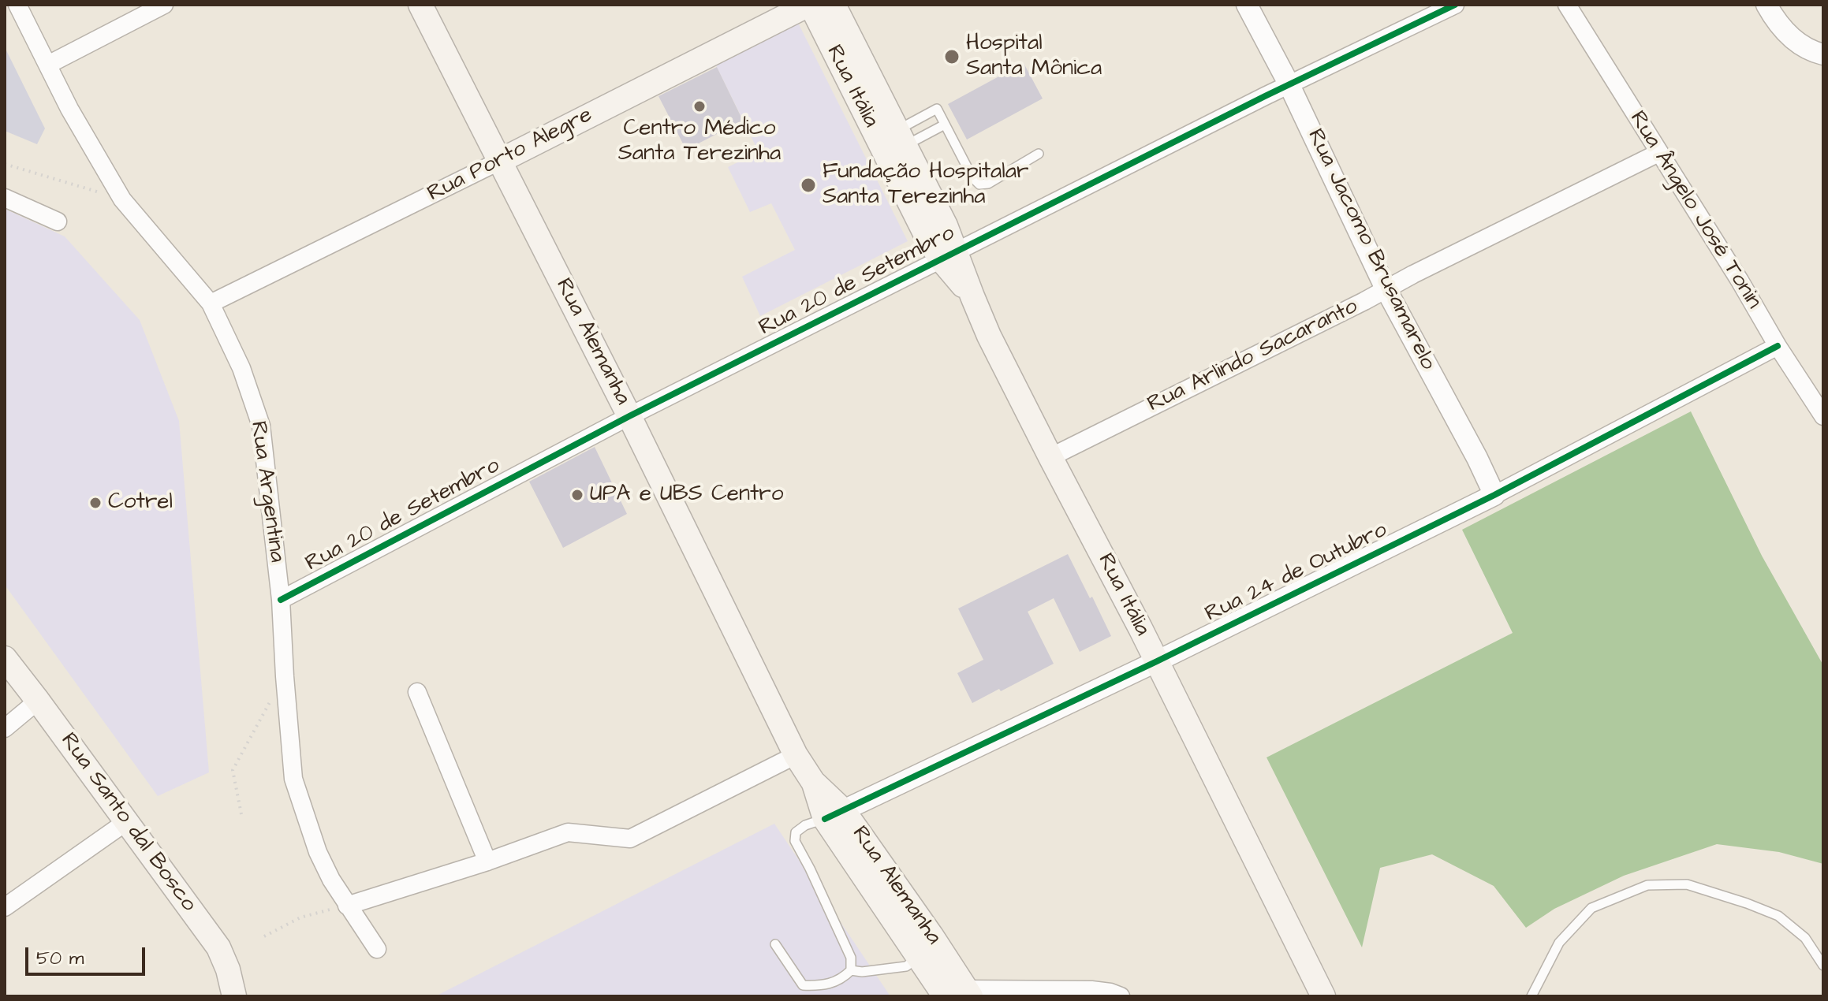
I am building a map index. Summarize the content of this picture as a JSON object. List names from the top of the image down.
{
  "streets": {
    "main road": [
      "Rua Itália",
      "Rua Porto Alegre",
      "Rua Alemanha",
      "Rua Santo dal Bosco"
    ],
    "street": [
      "Rua Ângelo José Tonin",
      "Rua Jacomo Brusamarelo",
      "Rua 20 de Setembro",
      "Rua Arlindo Sacaranto",
      "Rua Argentina",
      "Rua 24 de Outubro"
    ]
  },
  "crossings": [
    ["Rua Itália", "Rua Porto Alegre"],
    ["Rua Itália", "Rua 20 de Setembro"],
    ["Rua Itália", "Rua Arlindo Sacaranto"],
    ["Rua Itália", "Rua 24 de Outubro"],
    ["Rua Porto Alegre", "Rua Alemanha"],
    ["Rua Porto Alegre", "Rua Argentina"],
    ["Rua Ângelo José Tonin", "Rua Arlindo Sacaranto"],
    ["Rua Ângelo José Tonin", "Rua 24 de Outubro"],
    ["Rua Jacomo Brusamarelo", "Rua 20 de Setembro"],
    ["Rua Jacomo Brusamarelo", "Rua Arlindo Sacaranto"],
    ["Rua Jacomo Brusamarelo", "Rua 24 de Outubro"],
    ["Rua 20 de Setembro", "Rua Alemanha"],
    ["Rua 20 de Setembro", "Rua Argentina"],
    ["Rua Alemanha", "Rua 24 de Outubro"]
  ],
  "places": [
    "Hospital Santa Mônica",
    "Centro Médico Santa Terezinha",
    "Fundação Hospitalar Santa Terezinha",
    "UPA e UBS Centro",
    "Cotrel"
  ],
  "scale_bar": "50 m"
}
